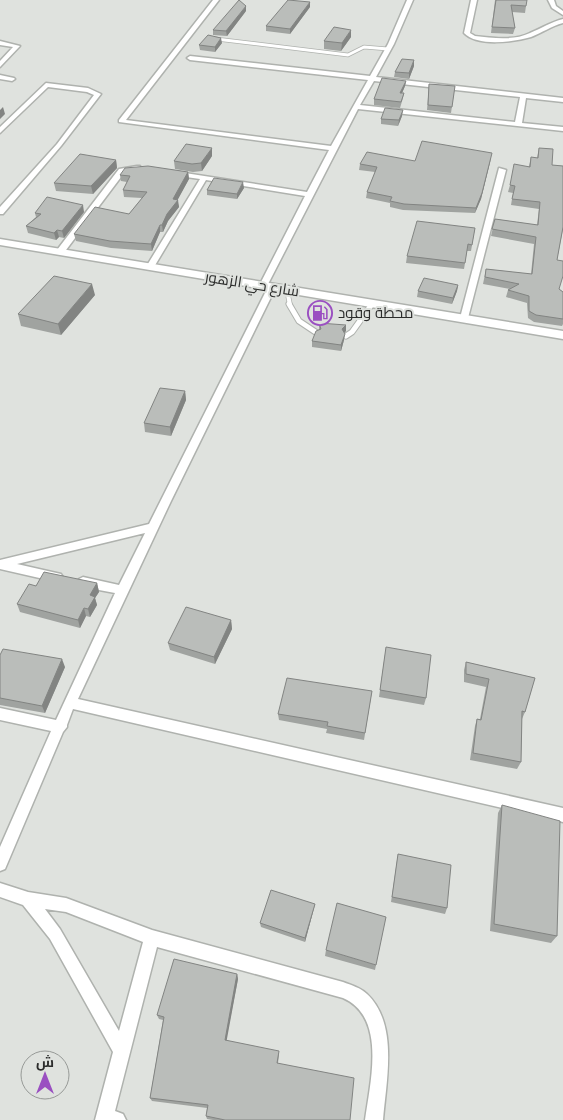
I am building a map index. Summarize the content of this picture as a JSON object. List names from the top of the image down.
{
  "streets": {
    "street": ["شارع حي الزهور"]
  },
  "places": {
    "fuel station": ["محطة وقود"]
  },
  "north": "top"
}
